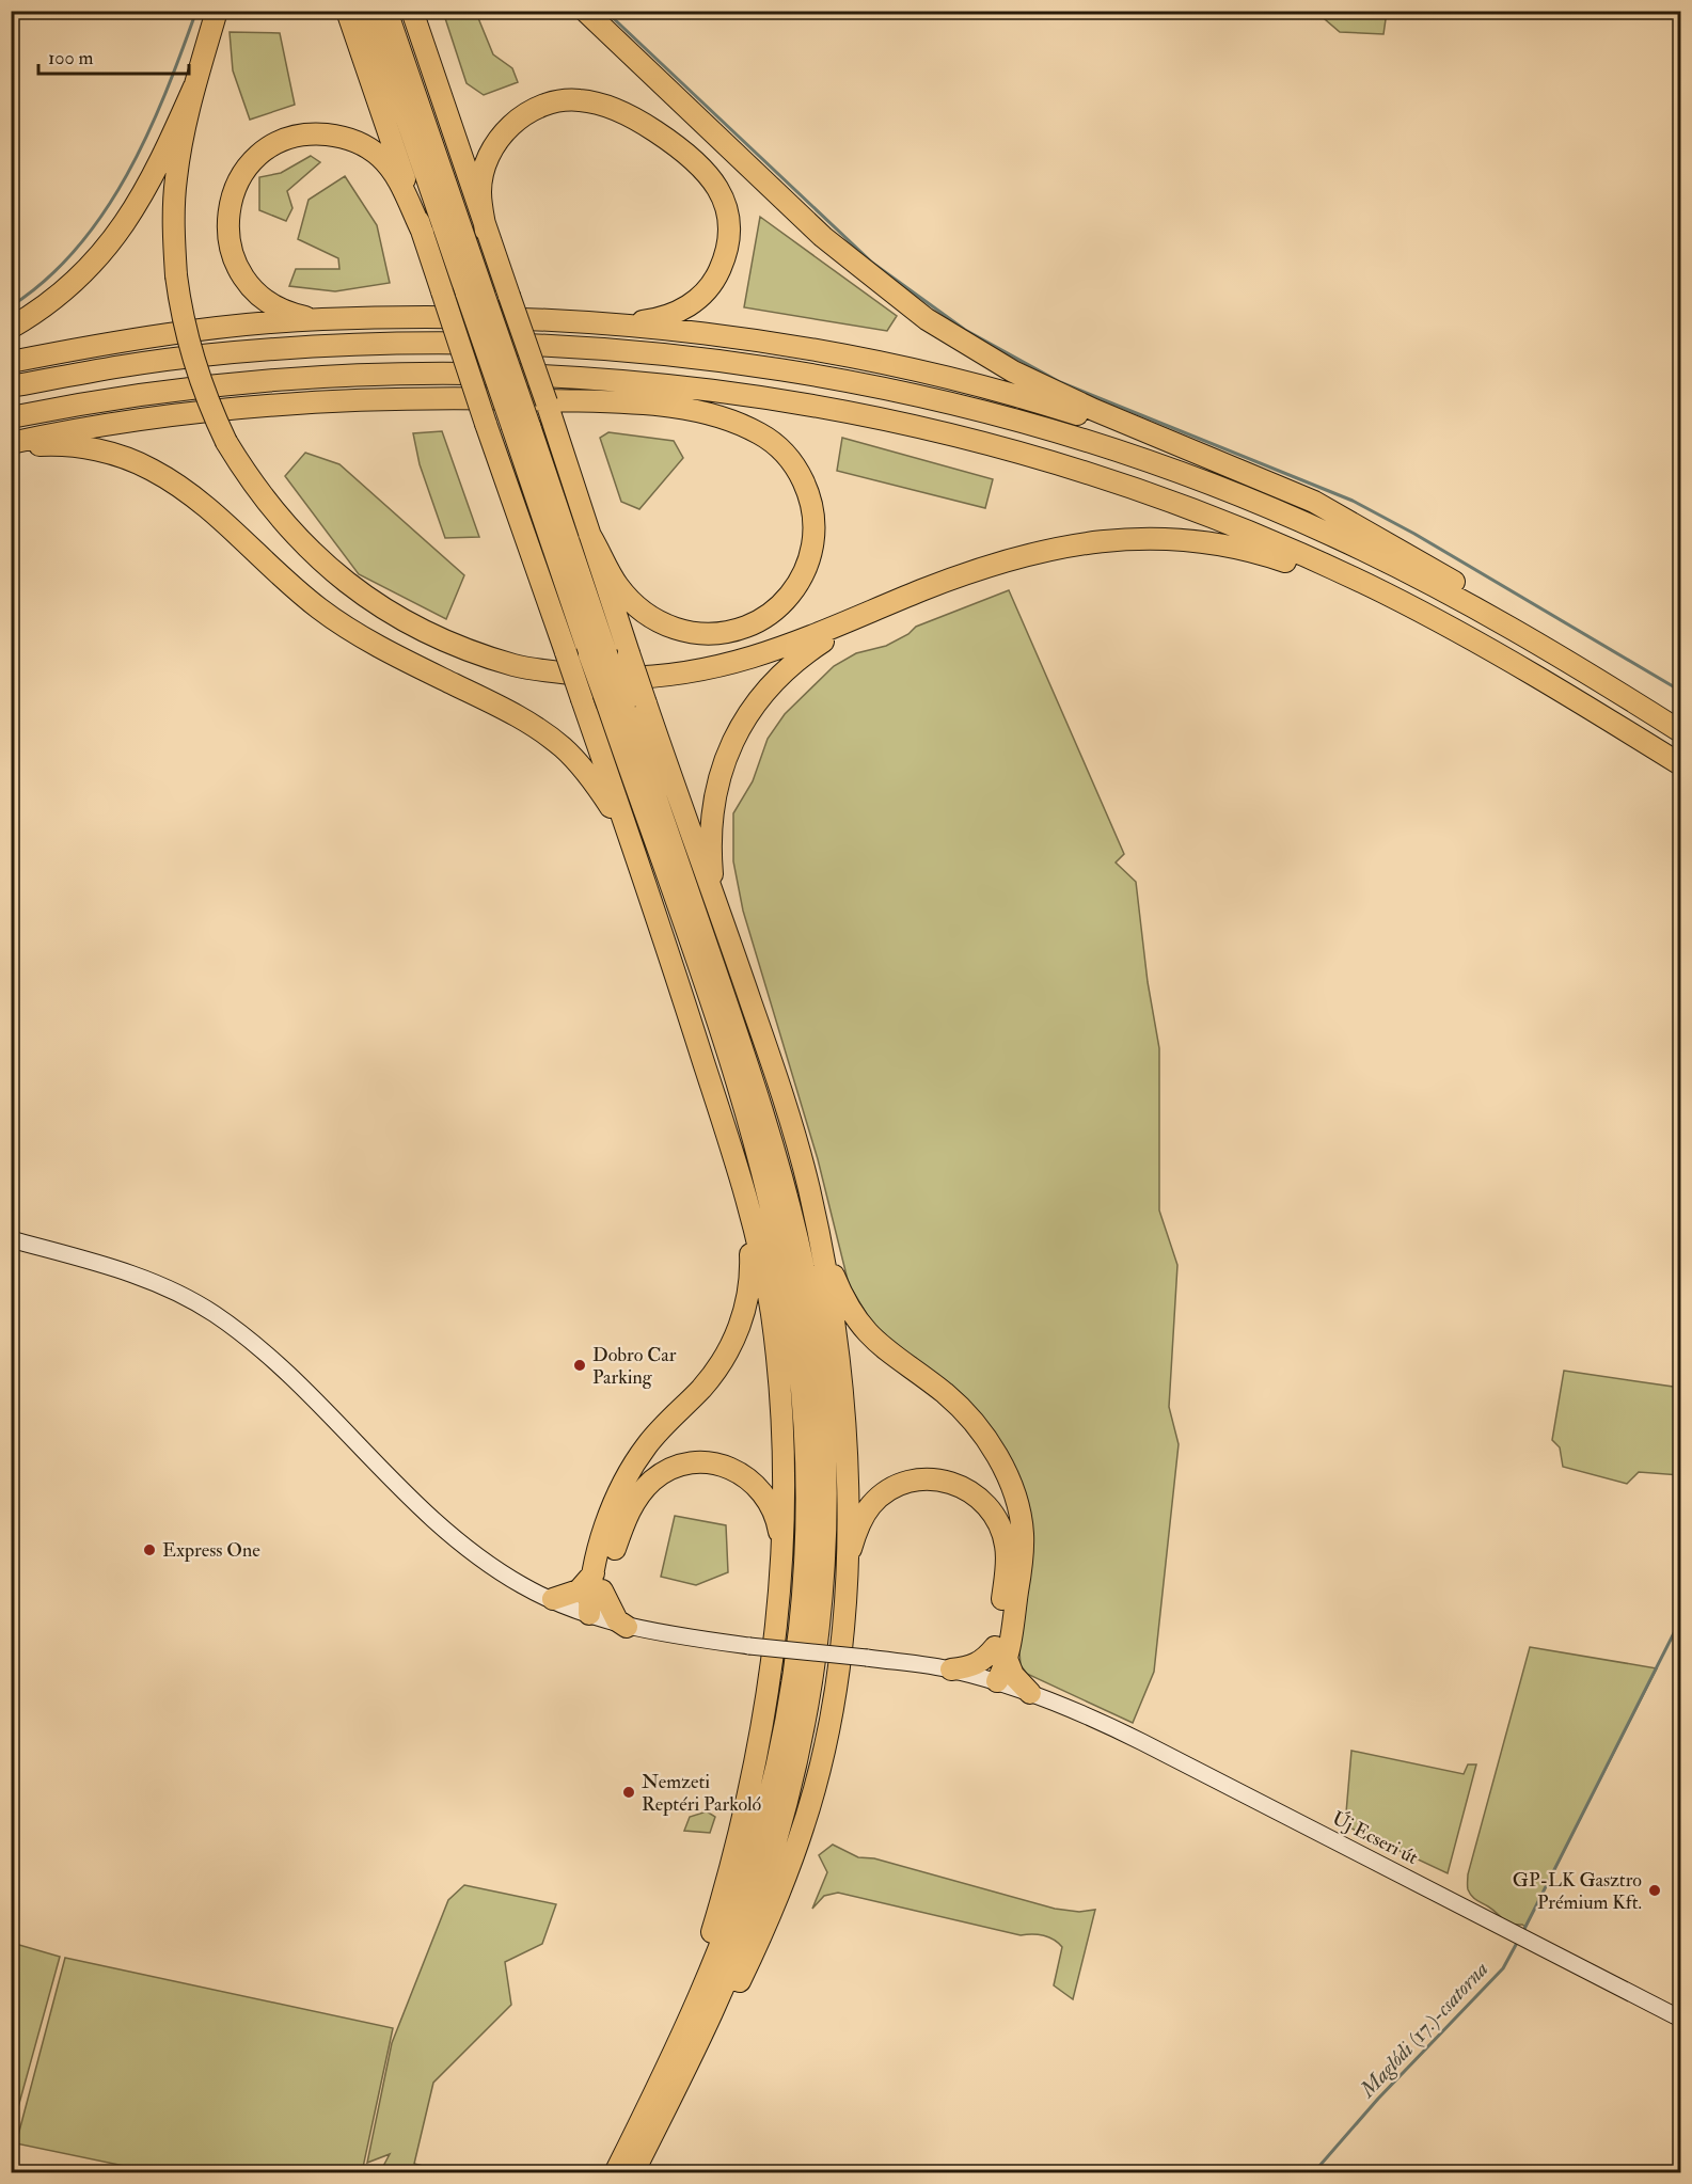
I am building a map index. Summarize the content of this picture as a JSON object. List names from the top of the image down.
{
  "streets": {
    "main road": ["Új Ecseri út"]
  },
  "water": ["Maglódi (17.)-csatorna"],
  "places": [
    "Dobro Car Parking",
    "Express One",
    "Nemzeti Reptéri Parkoló",
    "GP-LK Gasztro Prémium Kft."
  ],
  "scale_bar": "100 m"
}
